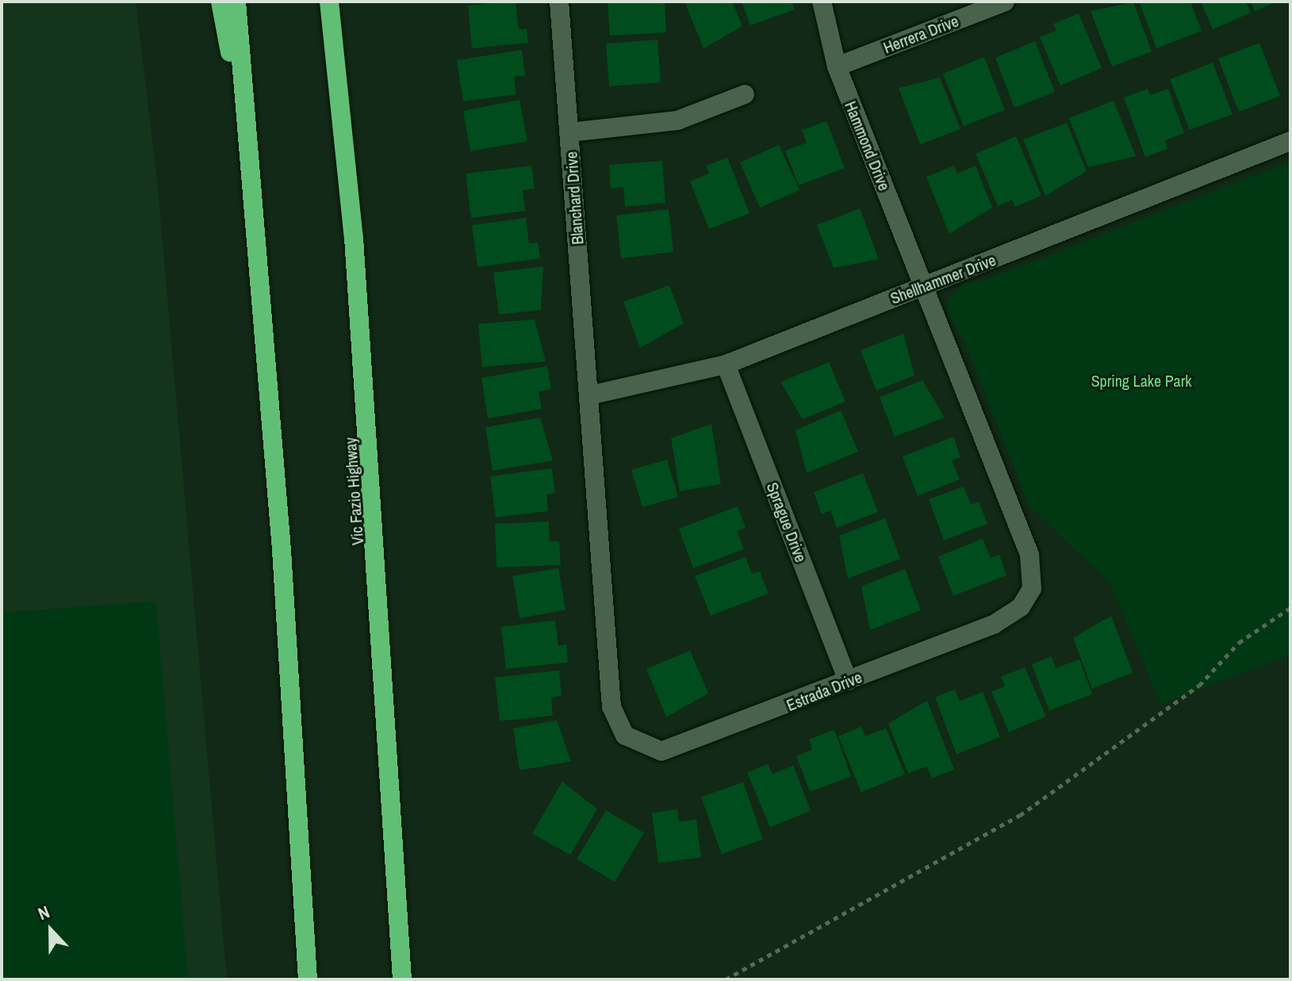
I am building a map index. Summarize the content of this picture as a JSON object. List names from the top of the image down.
{
  "streets": {
    "highway": ["Vic Fazio Highway"],
    "street": [
      "Herrera Drive",
      "Hammond Drive",
      "Blanchard Drive",
      "Shellhammer Drive",
      "Sprague Drive",
      "Estrada Drive"
    ]
  },
  "crossings": [
    ["Herrera Drive", "Hammond Drive"],
    ["Hammond Drive", "Shellhammer Drive"],
    ["Hammond Drive", "Estrada Drive"],
    ["Blanchard Drive", "Shellhammer Drive"],
    ["Blanchard Drive", "Estrada Drive"],
    ["Shellhammer Drive", "Sprague Drive"],
    ["Shellhammer Drive", "Estrada Drive"],
    ["Sprague Drive", "Estrada Drive"]
  ],
  "parks": ["Spring Lake Park"],
  "north": "top"
}
